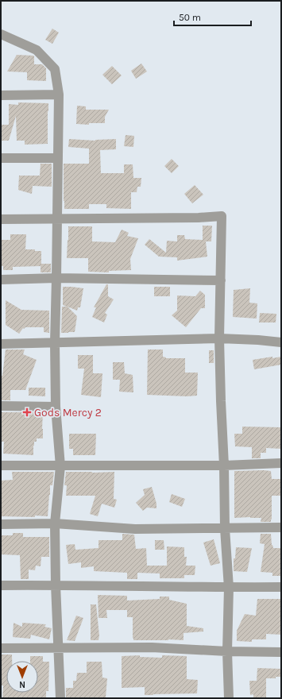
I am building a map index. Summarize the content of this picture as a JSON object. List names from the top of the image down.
{
  "places": {
    "health": ["Gods Mercy 2"]
  },
  "scale_bar": "50 m",
  "north": "bottom"
}
